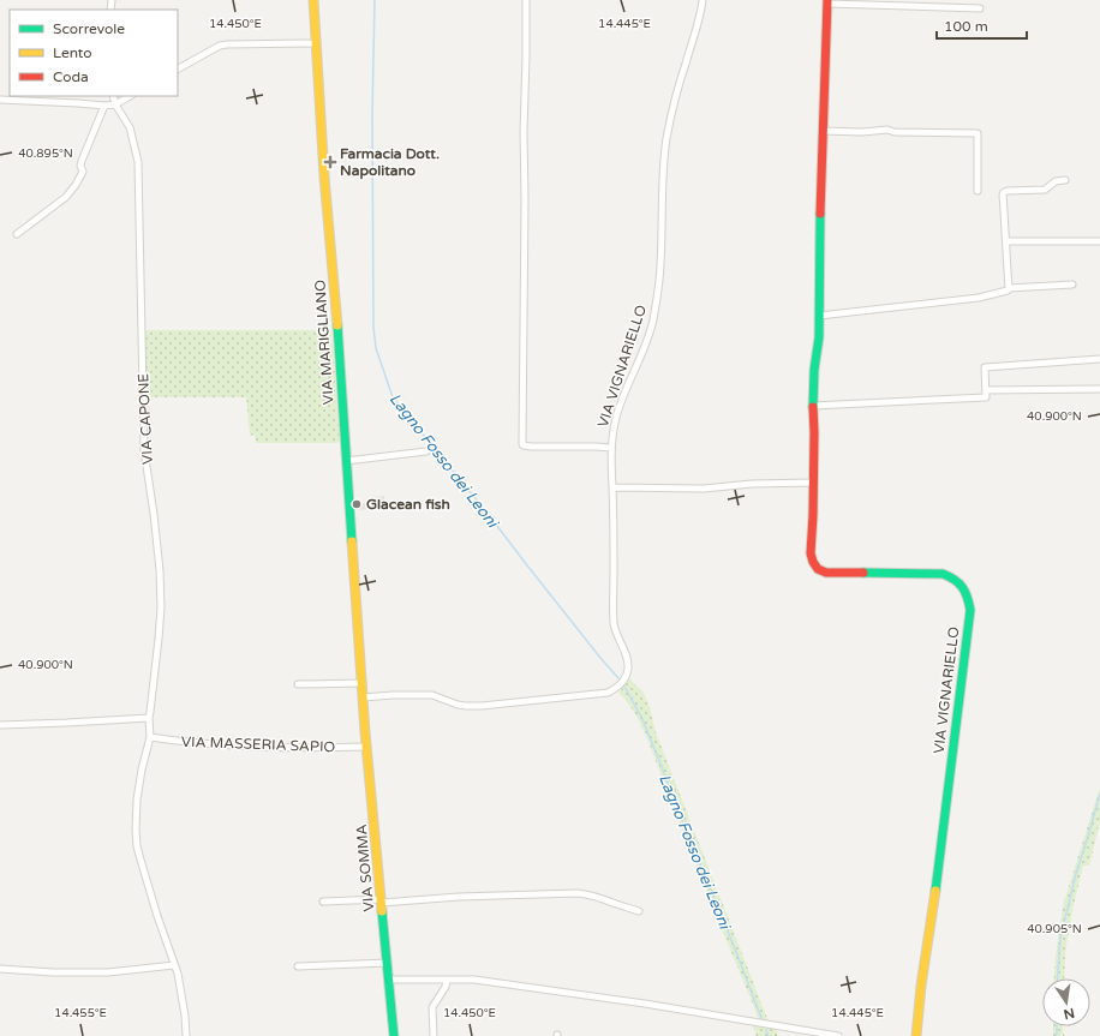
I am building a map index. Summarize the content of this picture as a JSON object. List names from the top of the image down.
{
  "streets": {
    "street": [
      "VIA MARIGLIANO",
      "VIA VIGNARIELLO",
      "VIA CAPONE",
      "VIA MASSERIA SAPIO",
      "VIA SOMMA"
    ]
  },
  "crossings": [
    ["VIA MARIGLIANO", "VIA VIGNARIELLO"],
    ["VIA MARIGLIANO", "VIA SOMMA"],
    ["VIA VIGNARIELLO", "VIA SOMMA"],
    ["VIA CAPONE", "VIA MASSERIA SAPIO"],
    ["VIA MASSERIA SAPIO", "VIA SOMMA"]
  ],
  "water": ["Lagno Fosso dei Leoni"],
  "places": {
    "health": ["Farmacia Dott. Napolitano"],
    "other": ["Glacean fish"]
  },
  "legend": ["Scorrevole", "Lento", "Coda"],
  "scale_bar": "100 m",
  "north": "bottom",
  "coordinates": [
    "14.450°E",
    "14.445°E",
    "40.895°N",
    "40.900°N",
    "40.905°N",
    "14.455°E"
  ]
}
